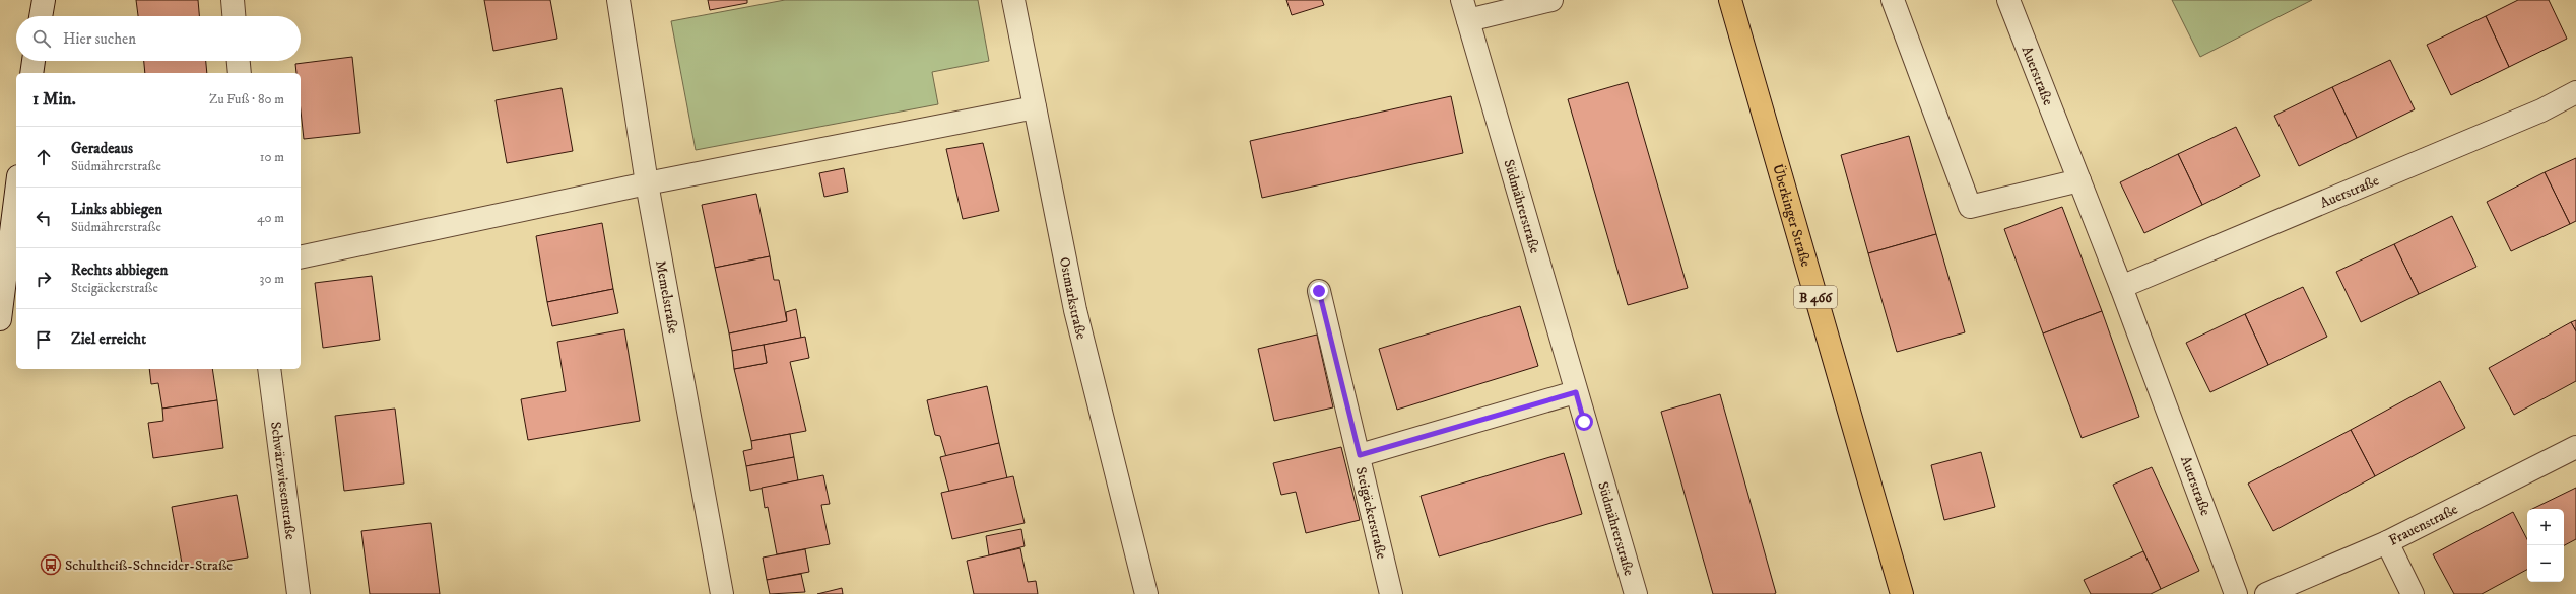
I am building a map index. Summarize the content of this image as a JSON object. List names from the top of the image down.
{
  "streets": {
    "main road": ["Überkinger Straße", "B 466"],
    "street": [
      "Auerstraße",
      "Südmährerstraße",
      "Memelstraße",
      "Ostmarkstraße",
      "Schwärzwiesenstraße",
      "Steigäckerstraße",
      "Frauenstraße"
    ]
  },
  "places": {
    "bus stop": ["Schultheiß-Schneider-Straße"]
  },
  "page": {
    "search": "Hier suchen",
    "heading": ["1 Min.", "Zu Fuß · 80 m"],
    "list": [
      ["Geradeaus", "Südmährerstraße", "10 m"],
      ["Links abbiegen", "Südmährerstraße", "40 m"],
      ["Rechts abbiegen", "Steigäckerstraße", "30 m"],
      "Ziel erreicht"
    ],
    "map_buttons": ["+", "−"]
  }
}
